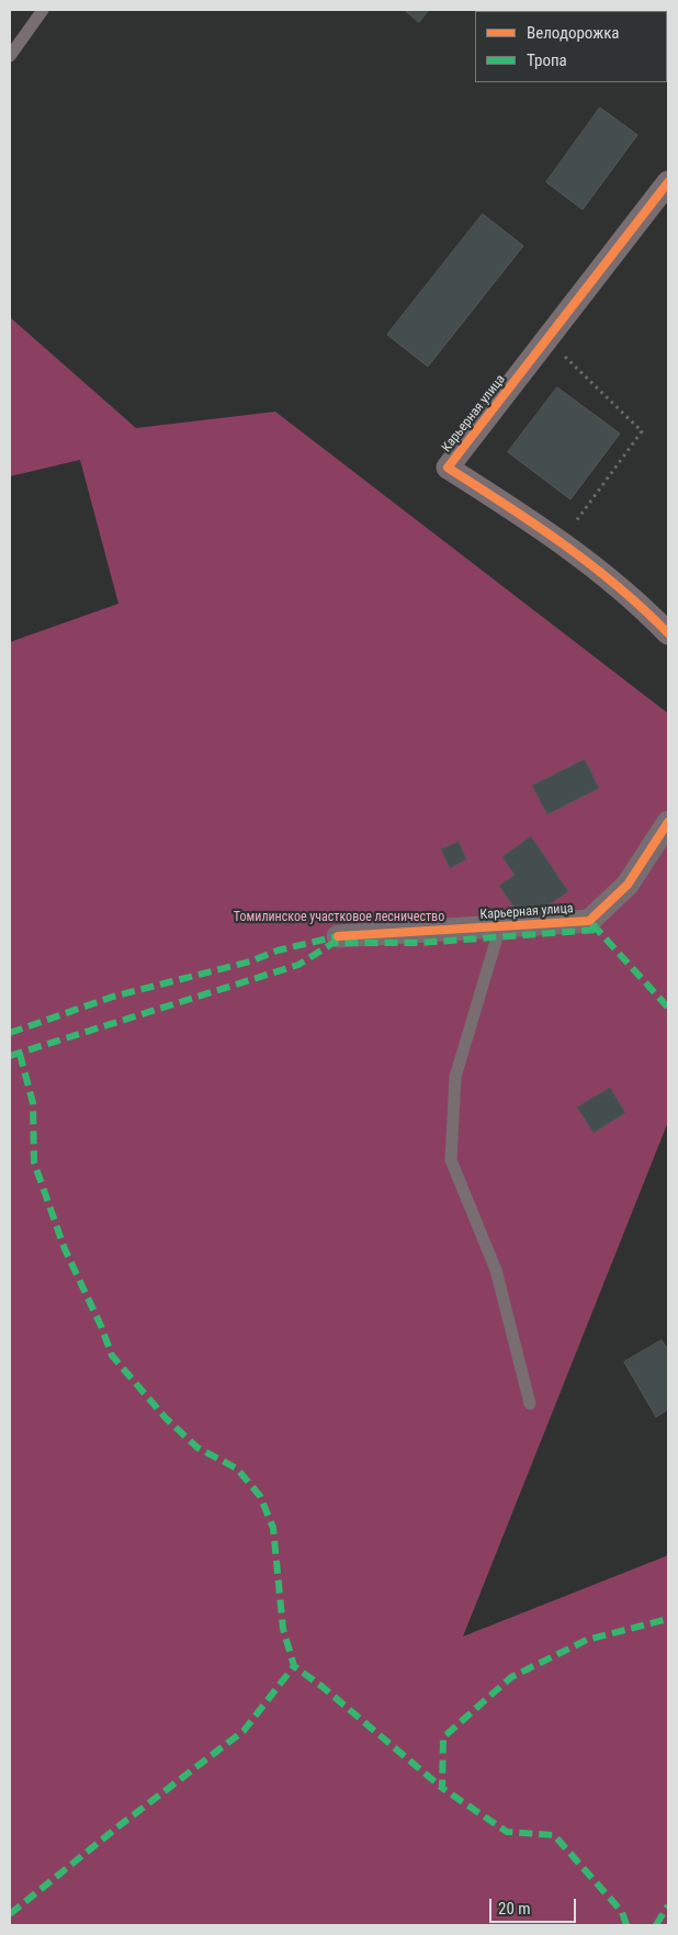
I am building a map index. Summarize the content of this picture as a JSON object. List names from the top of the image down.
{
  "streets": {
    "street": ["Карьерная улица"]
  },
  "parks": ["Томилинское участковое лесничество"],
  "legend": ["Велодорожка", "Тропа"],
  "scale_bar": "20 m"
}
